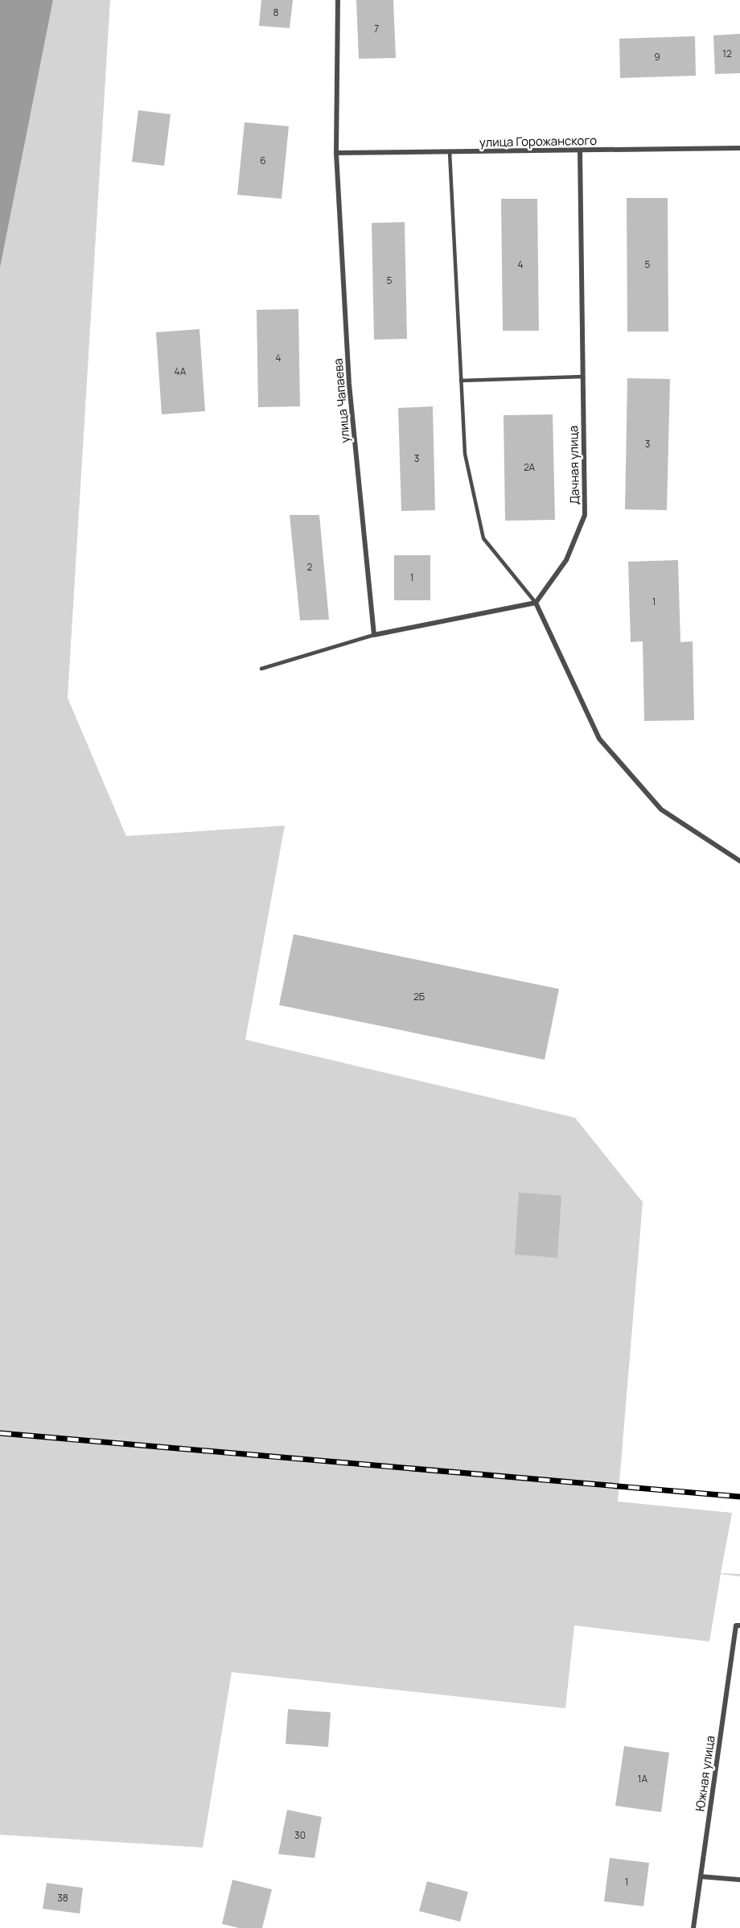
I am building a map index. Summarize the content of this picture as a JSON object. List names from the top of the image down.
{
  "streets": {
    "street": [
      "улица Горожанского",
      "улица Чапаева",
      "Дачная улица",
      "Южная улица"
    ]
  },
  "crossings": [
    ["улица Горожанского", "улица Чапаева"],
    ["улица Горожанского", "Дачная улица"]
  ],
  "house_numbers": [
    "8",
    "7",
    "12",
    "9",
    "6",
    "4",
    "5",
    "5",
    "4",
    "4А",
    "3",
    "3",
    "2А",
    "2",
    "1",
    "1",
    "2Б",
    "1А",
    "30",
    "1",
    "38"
  ]
}
